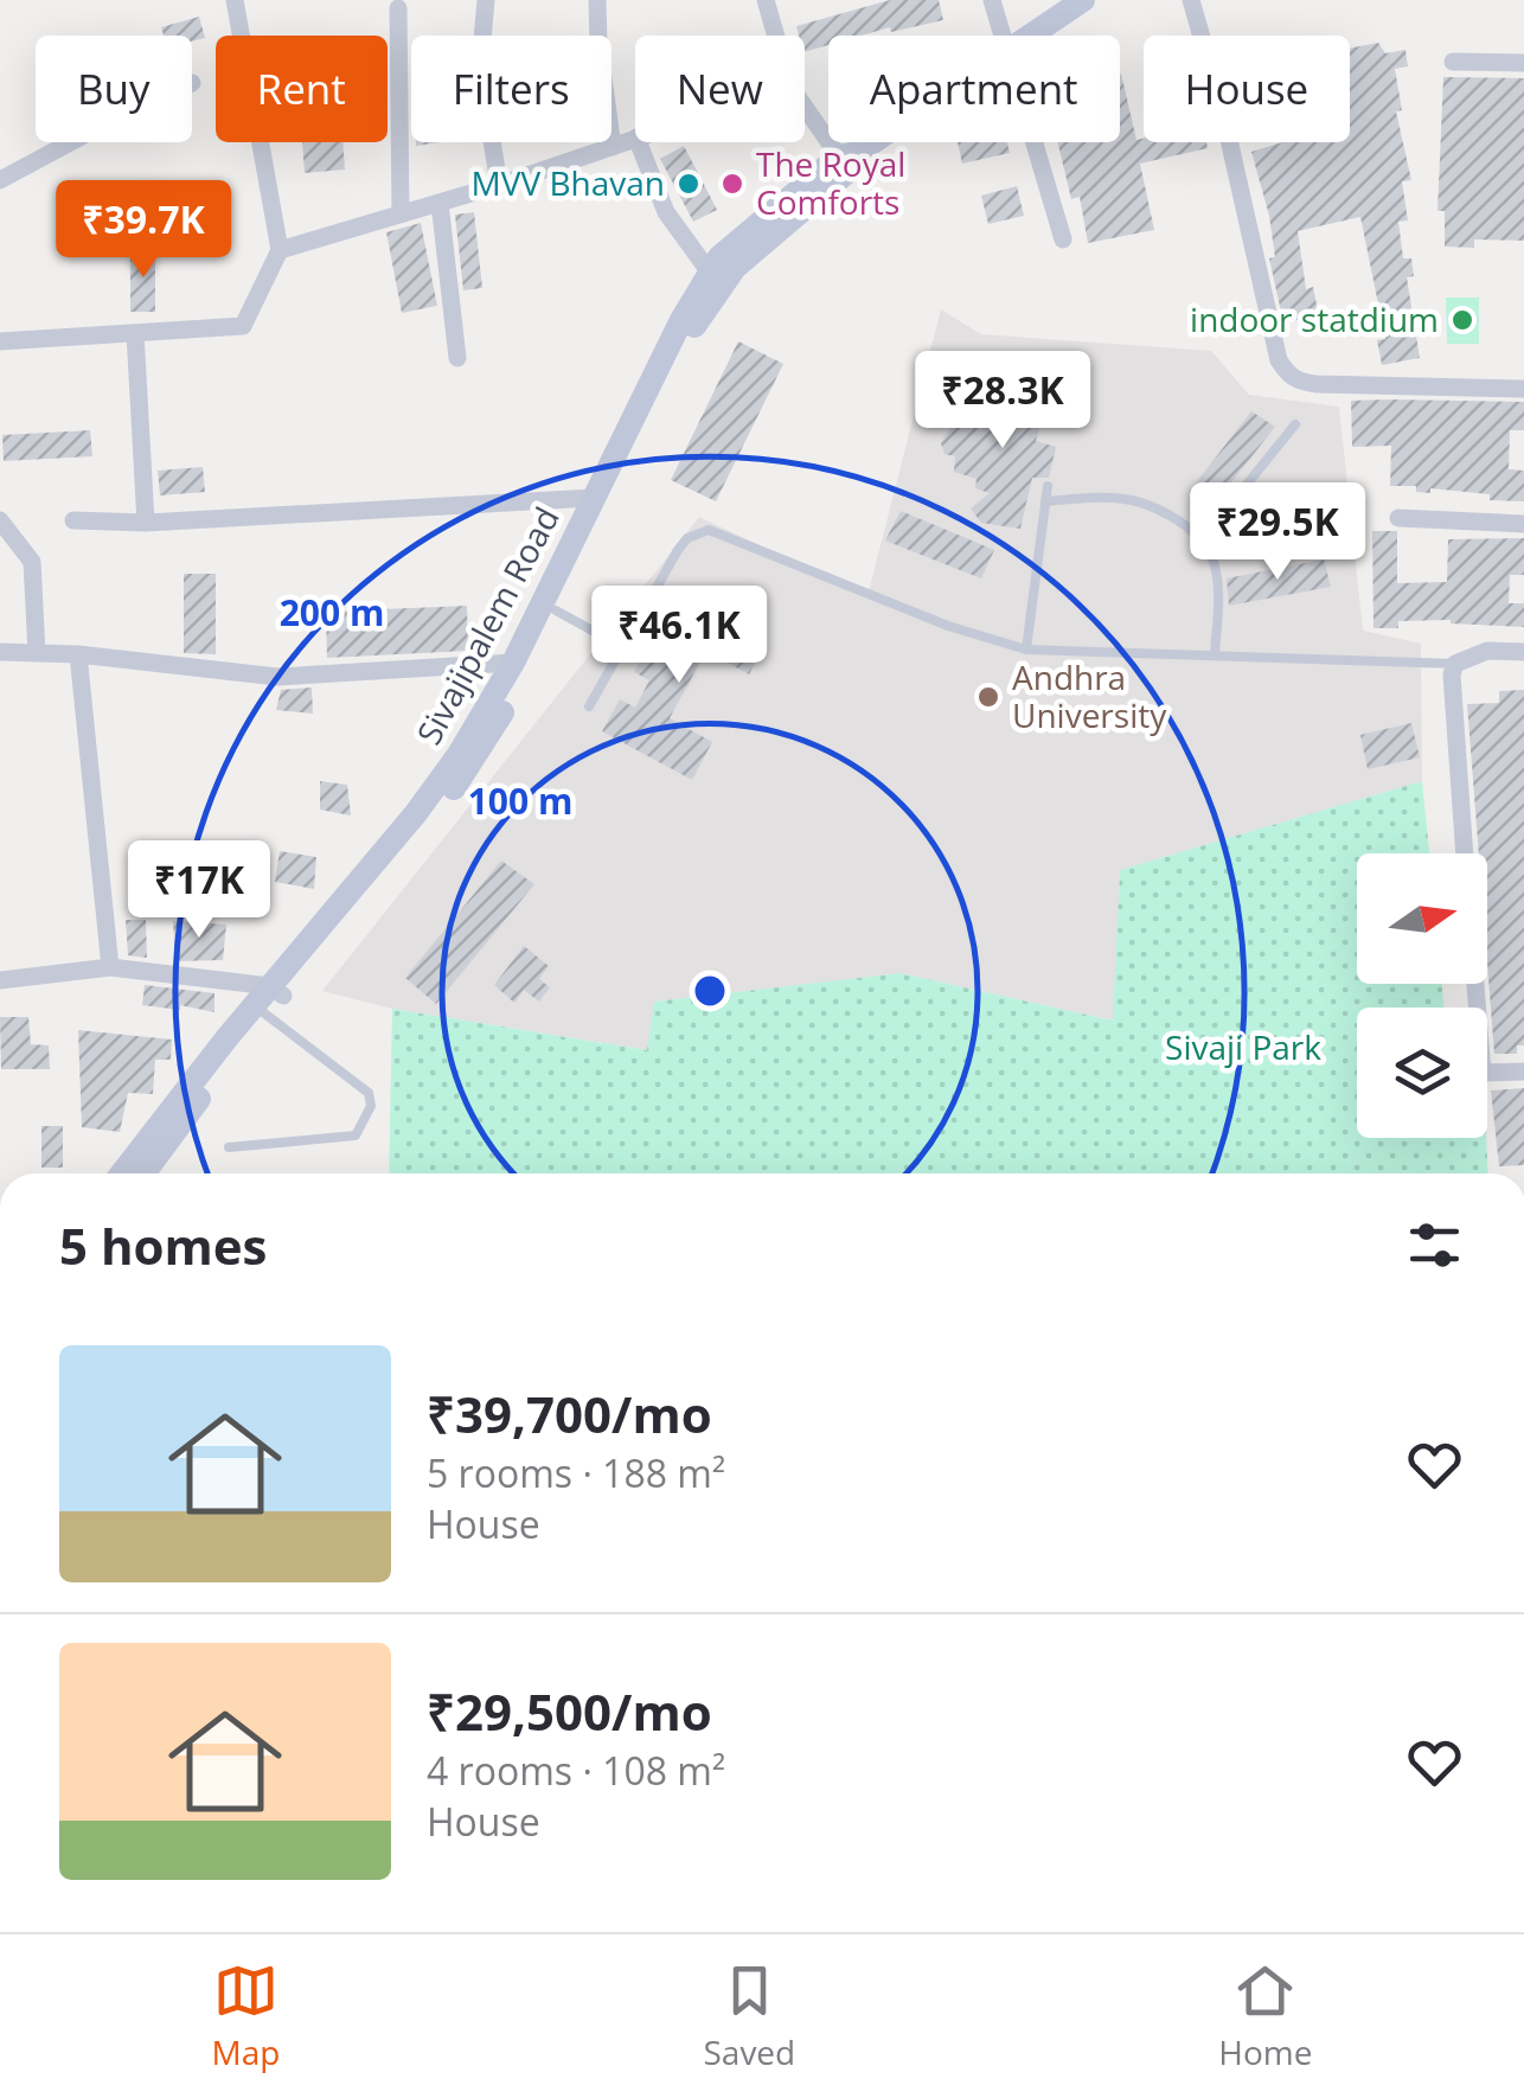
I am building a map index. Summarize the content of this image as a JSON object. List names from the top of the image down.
{
  "streets": {
    "main road": ["Sivajipalem Road"]
  },
  "parks": ["Sivaji Park"],
  "places": [
    "MVV Bhavan",
    "The Royal Comforts",
    "indoor statdium",
    "Andhra University"
  ],
  "north": "right",
  "page": {
    "chip": [
      "Buy",
      "Rent",
      "Filters",
      "New",
      "Apartment",
      "House"
    ],
    "price": [
      "₹39.7K",
      "₹28.3K",
      "₹29.5K",
      "₹46.1K",
      "₹17K"
    ],
    "heading": "5 homes",
    "list": [
      {
        "name": "₹39,700/mo",
        "note": "5 rooms · 188 m² · House"
      },
      {
        "name": "₹29,500/mo",
        "note": "4 rooms · 108 m² · House"
      }
    ],
    "tabs": ["Map", "Saved", "Home"]
  },
  "rings": ["200 m", "100 m"]
}
